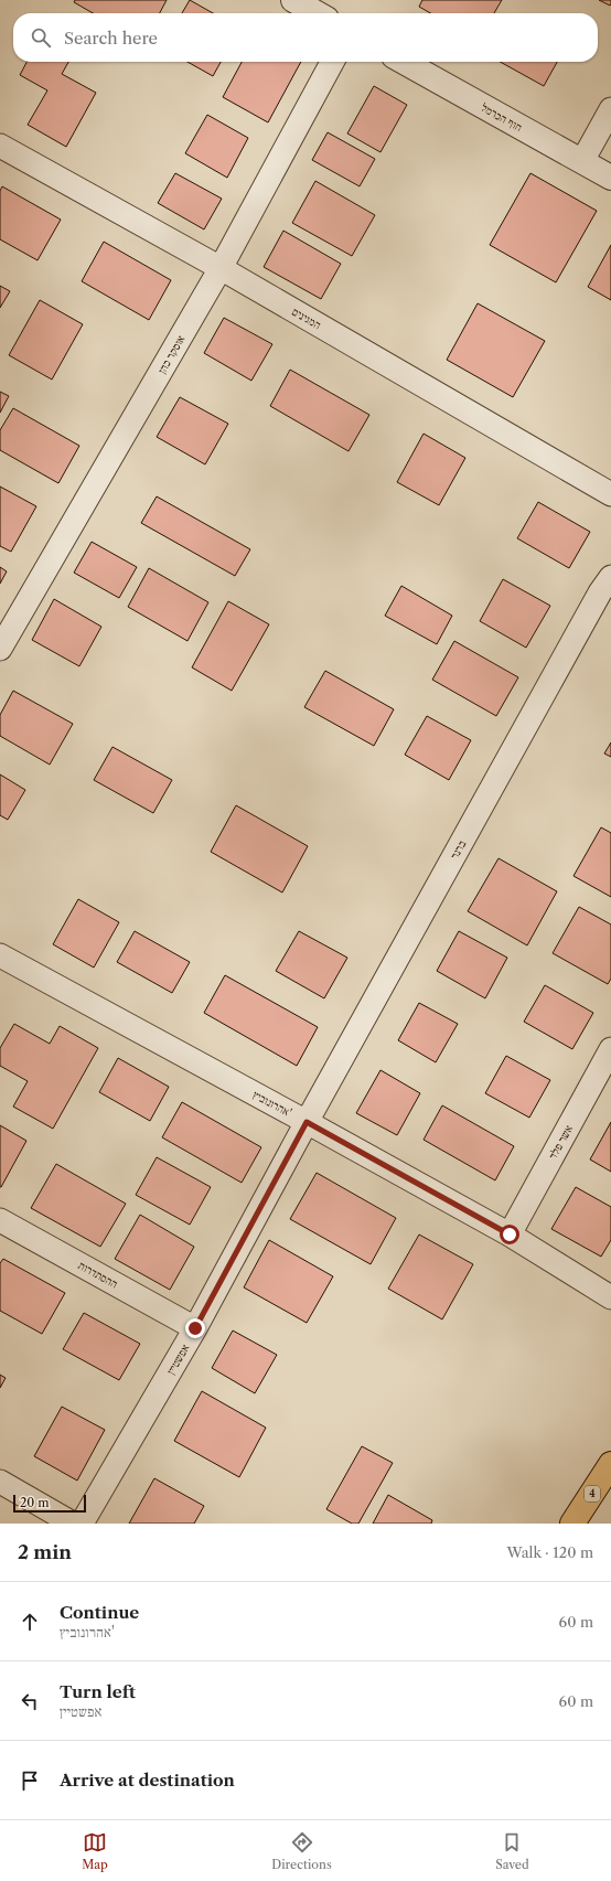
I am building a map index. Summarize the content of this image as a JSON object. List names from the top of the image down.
{
  "streets": {
    "highway": ["4"],
    "street": [
      "חוף הכרמל",
      "המגינים",
      "אוסקר כהן",
      "ברנר",
      "אהרונוביץ'",
      "אשר פלד",
      "ההסתדרות",
      "אפשטיין"
    ]
  },
  "crossings": [
    ["המגינים", "אוסקר כהן"],
    ["ברנר", "אהרונוביץ'"],
    ["ברנר", "אפשטיין"],
    ["אהרונוביץ'", "אשר פלד"],
    ["אהרונוביץ'", "אפשטיין"],
    ["ההסתדרות", "אפשטיין"]
  ],
  "scale_bar": "20 m",
  "page": {
    "search": "Search here",
    "scale": "20 m",
    "heading": ["2 min", "Walk · 120 m"],
    "list": [
      ["Continue", "אהרונוביץ'", "60 m"],
      ["Turn left", "אפשטיין", "60 m"],
      "Arrive at destination"
    ],
    "nav": ["Map", "Directions", "Saved"]
  }
}
